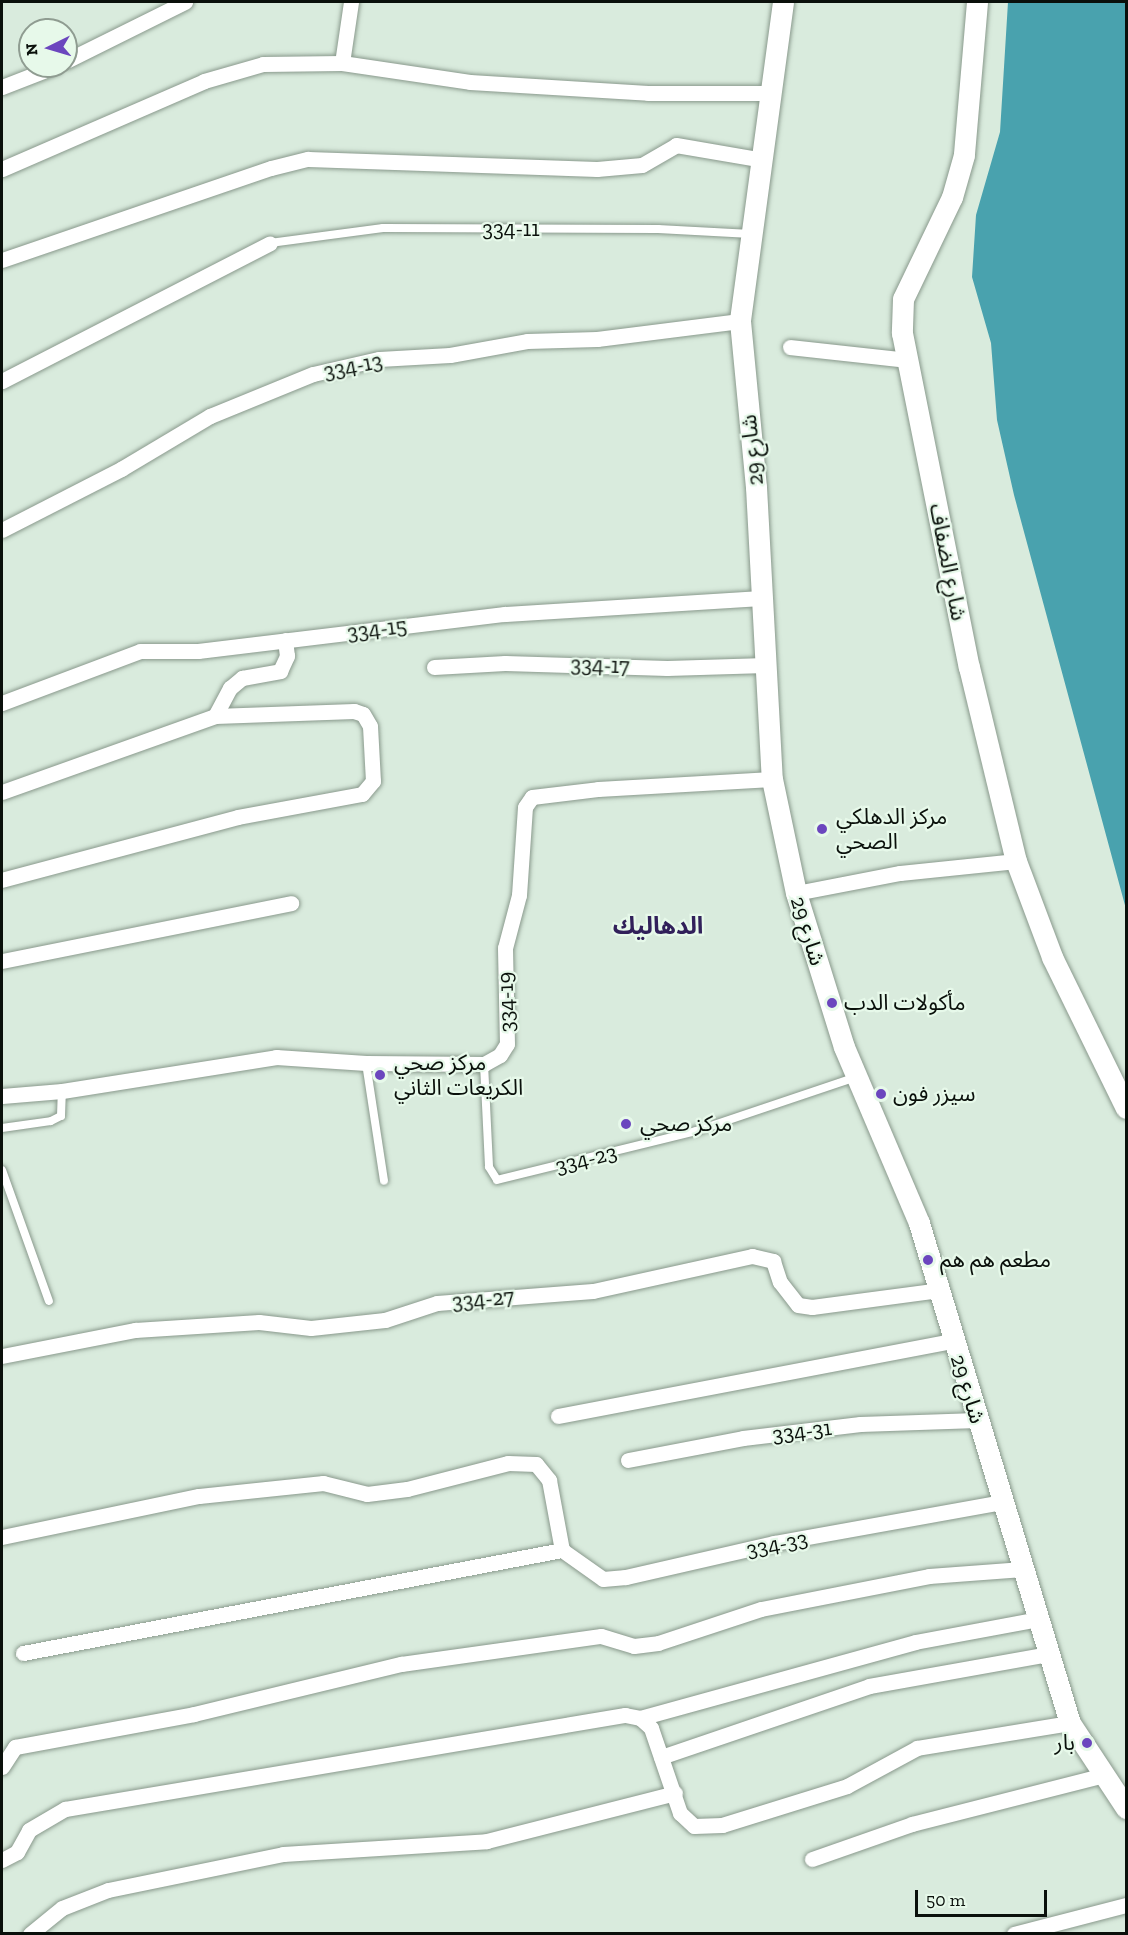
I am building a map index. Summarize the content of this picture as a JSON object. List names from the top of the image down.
{
  "streets": {
    "street": [
      "334-13",
      "شارع 29",
      "شارع الضفاف",
      "334-15",
      "334-17",
      "334-19",
      "334-27",
      "334-31",
      "334-33"
    ],
    "lane": ["334-11", "334-23"]
  },
  "crossings": [
    ["334-11", "شارع 29"],
    ["334-13", "شارع 29"],
    ["شارع 29", "334-15"],
    ["شارع 29", "334-17"],
    ["شارع 29", "334-19"],
    ["شارع 29", "334-23"],
    ["شارع 29", "334-27"],
    ["شارع 29", "334-31"],
    ["شارع 29", "334-33"],
    ["334-19", "334-23"]
  ],
  "districts": ["الدهاليك"],
  "places": [
    "مركز الدهلكي الصحي",
    "مأكولات الدب",
    "مركز صحي الكريعات الثاني",
    "سيزر فون",
    "مركز صحي",
    "مطعم هم هم",
    "بار"
  ],
  "scale_bar": "50 m",
  "north": "left"
}
